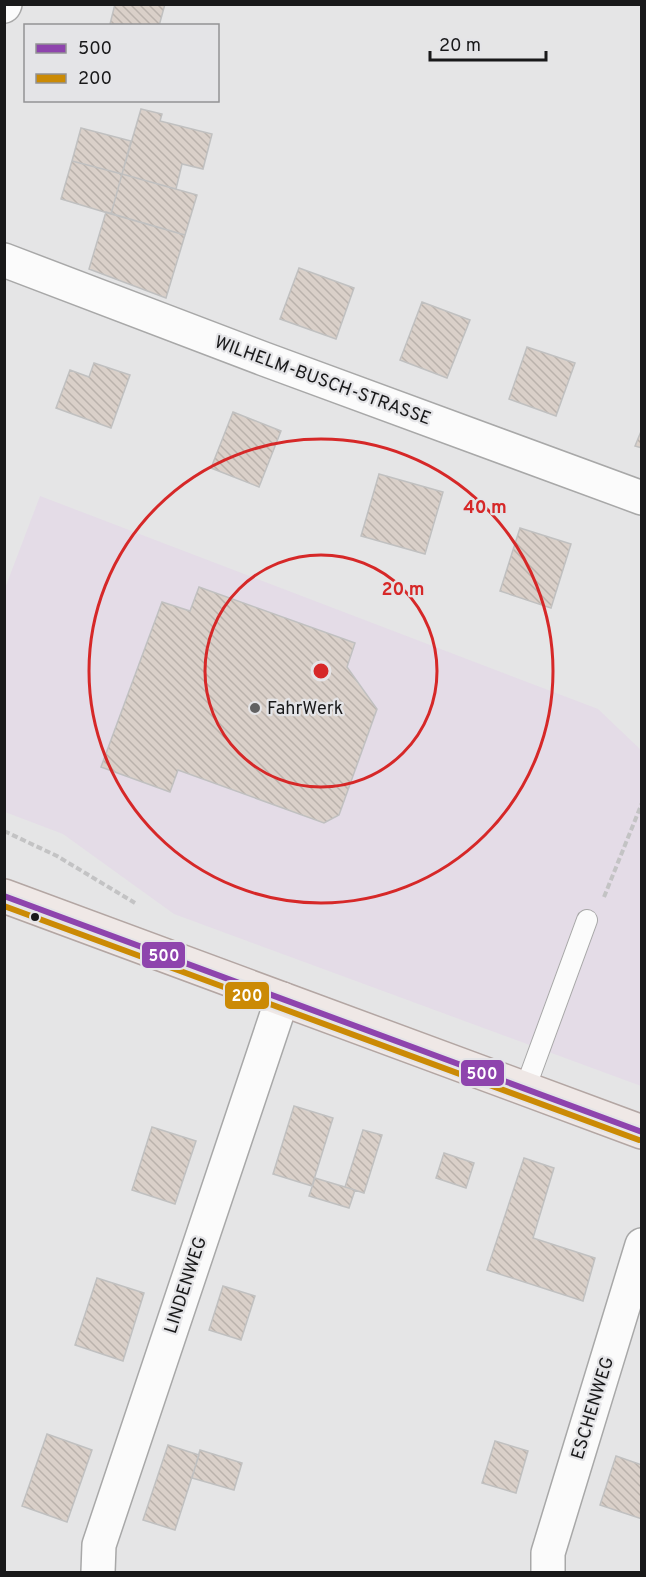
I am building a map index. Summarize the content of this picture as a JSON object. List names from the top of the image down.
{
  "streets": {
    "street": ["WILHELM-BUSCH-STRASSE", "LINDENWEG", "ESCHENWEG"]
  },
  "places": ["FahrWerk"],
  "lines": ["transit line 500", "transit line 200"],
  "legend": ["500", "200"],
  "scale_bar": "20 m",
  "rings": ["40 m", "20 m"]
}
